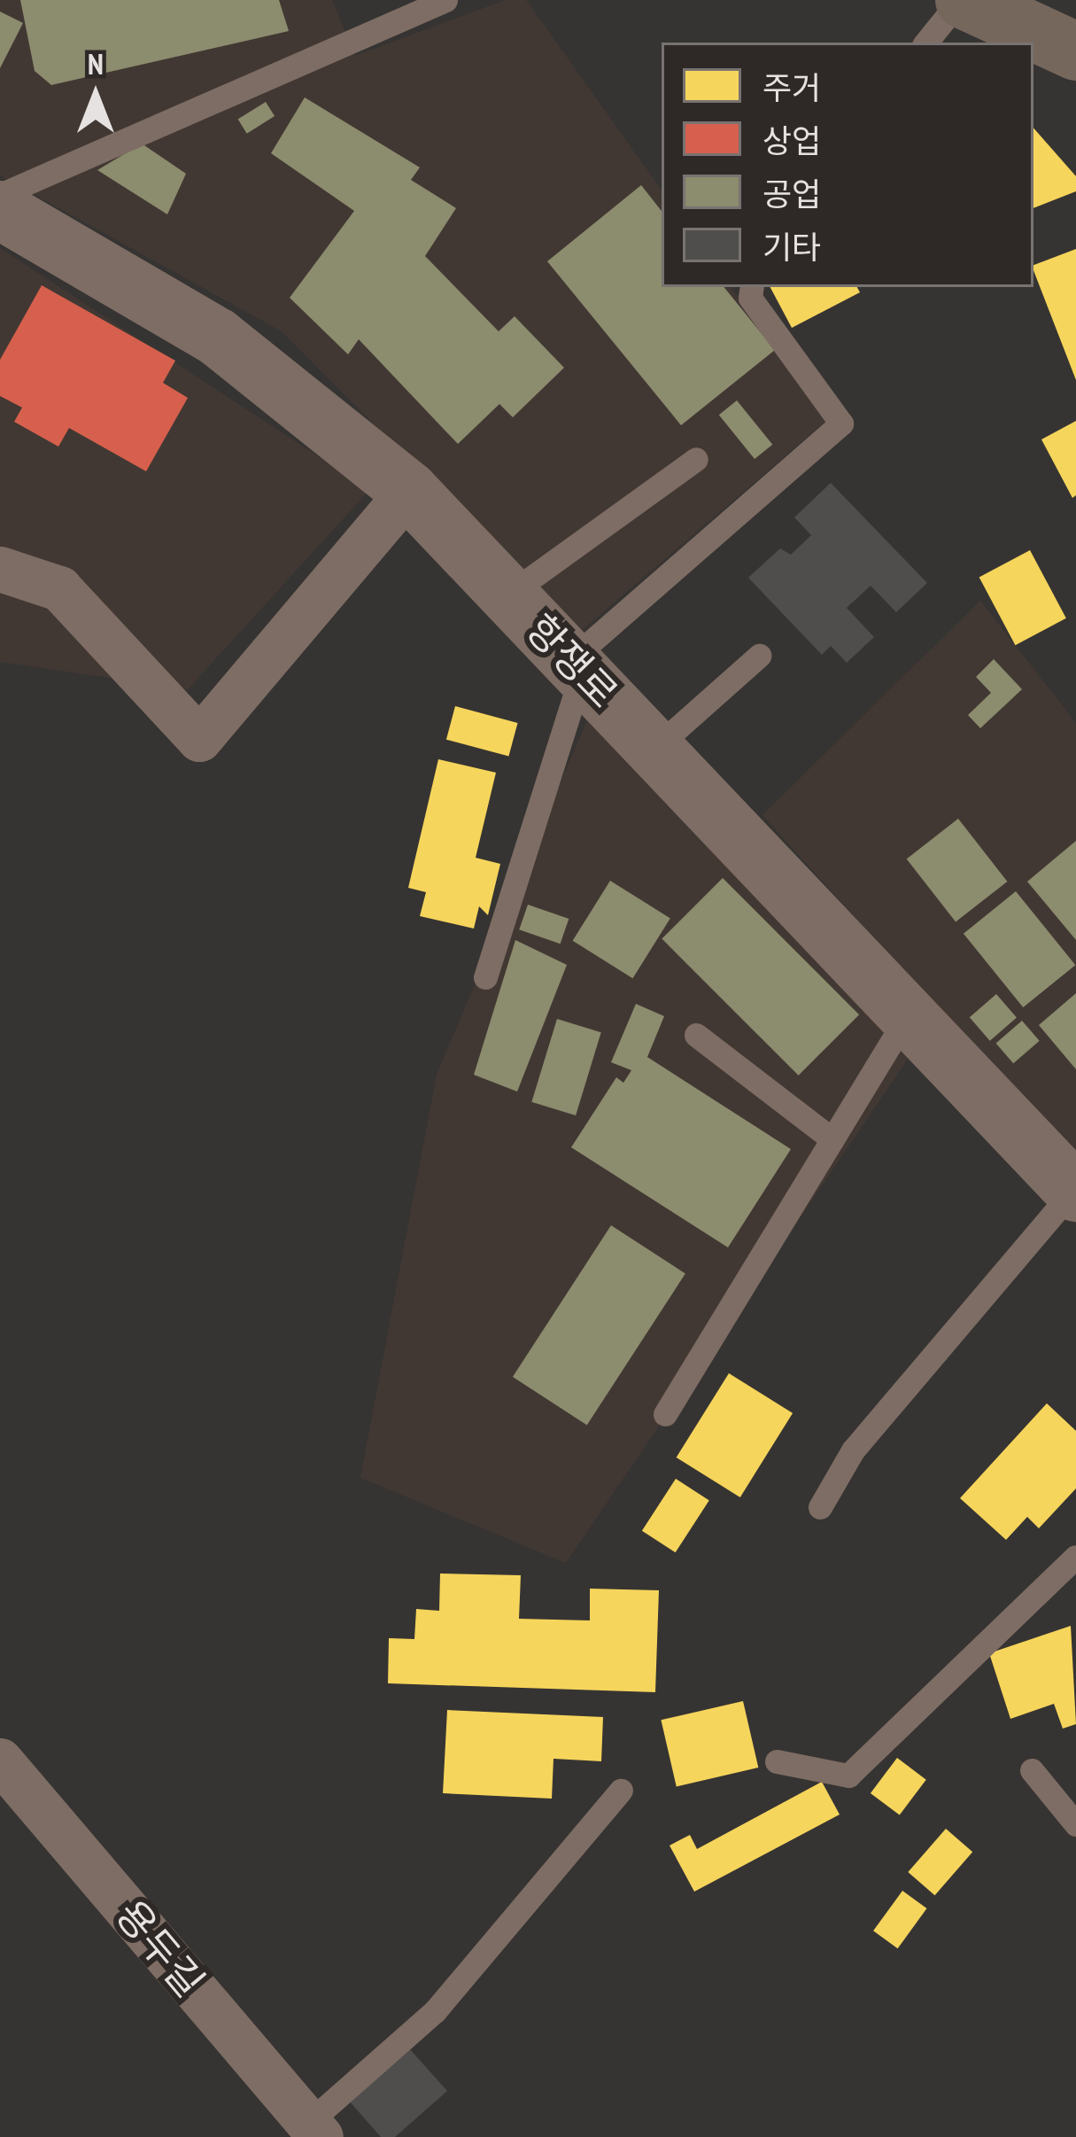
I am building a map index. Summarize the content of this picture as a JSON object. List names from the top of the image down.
{
  "streets": {
    "street": ["항쟁로", "용두길"]
  },
  "legend": [
    "주거",
    "상업",
    "공업",
    "기타"
  ],
  "north": "top"
}
